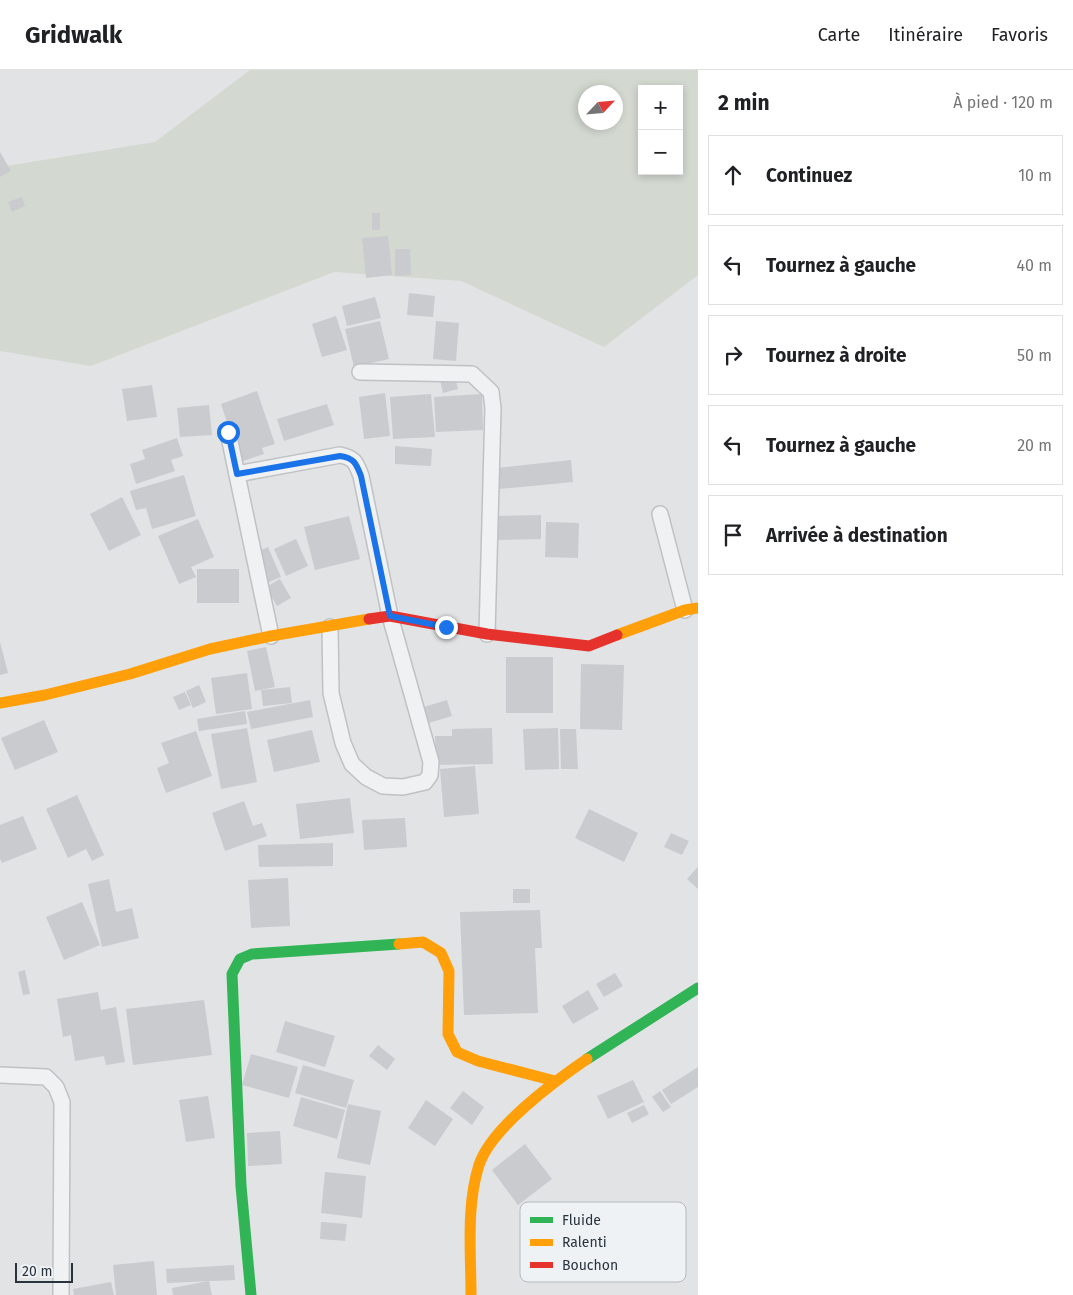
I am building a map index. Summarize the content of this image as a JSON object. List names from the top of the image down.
{
  "legend": ["Fluide", "Ralenti", "Bouchon"],
  "scale_bar": "20 m",
  "north": "top right",
  "page": {
    "header": "Gridwalk",
    "nav": ["Carte", "Itinéraire", "Favoris"],
    "heading": ["2 min", "À pied · 120 m"],
    "map_buttons": ["+", "−"],
    "list": [
      ["Continuez", "10 m"],
      ["Tournez à gauche", "40 m"],
      ["Tournez à droite", "50 m"],
      ["Tournez à gauche", "20 m"],
      "Arrivée à destination"
    ],
    "scale": "20 m"
  }
}
